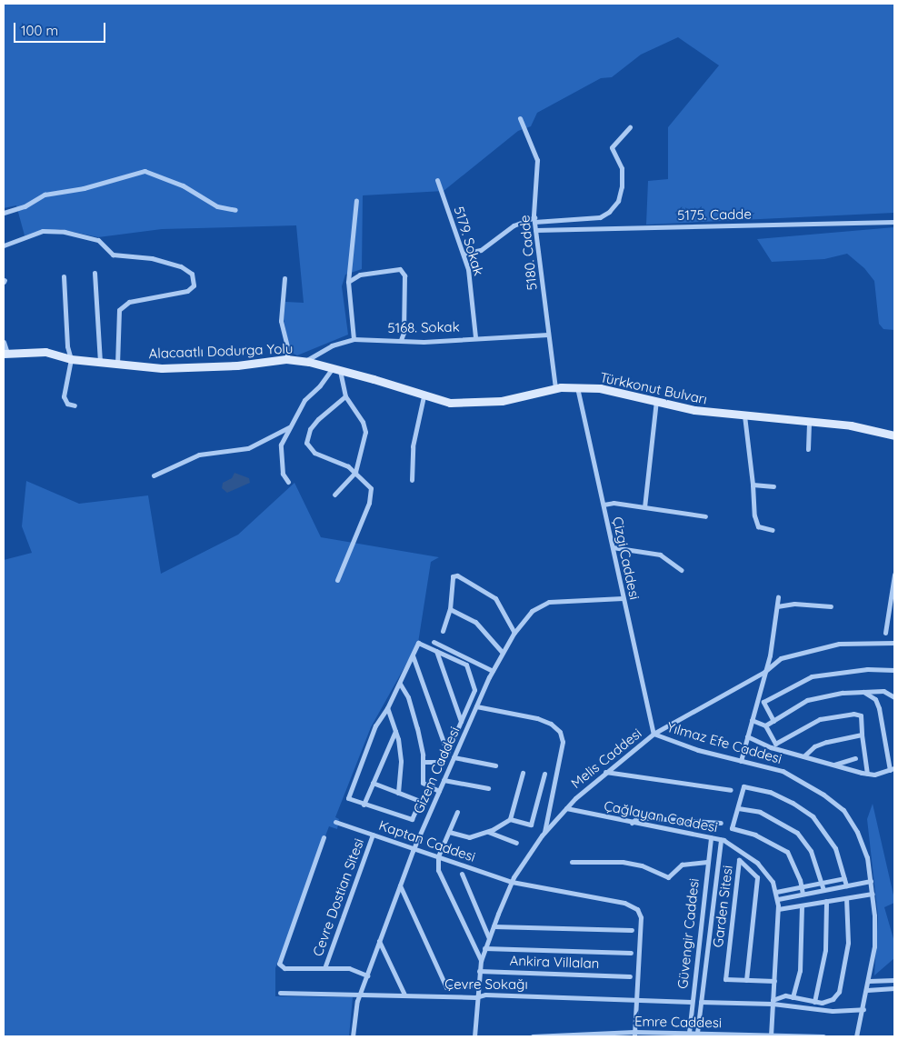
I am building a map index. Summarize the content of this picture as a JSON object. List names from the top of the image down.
{
  "streets": {
    "street": [
      "5175. Cadde",
      "5179. Sokak",
      "5180. Cadde",
      "5168. Sokak",
      "Alacaatlı Dodurga Yolu",
      "Türkkonut Bulvarı",
      "Çizgi Caddesi",
      "Yılmaz Efe Caddesi",
      "Melis Caddesi",
      "Gizem Caddesi",
      "Çağlayan Caddesi",
      "Kaptan Caddesi",
      "Cevre Dostian Sitesi",
      "Garden Sitesi",
      "Güvengir Caddesi",
      "Ankira Villalan",
      "Çevre Sokağı",
      "Emre Caddesi"
    ]
  },
  "crossings": [
    ["5175. Cadde", "5180. Cadde"],
    ["5179. Sokak", "5168. Sokak"],
    ["5180. Cadde", "5168. Sokak"],
    ["5180. Cadde", "Türkkonut Bulvarı"],
    ["5168. Sokak", "Alacaatlı Dodurga Yolu"],
    ["5168. Sokak", "Türkkonut Bulvarı"],
    ["Alacaatlı Dodurga Yolu", "Türkkonut Bulvarı"],
    ["Türkkonut Bulvarı", "Çizgi Caddesi"],
    ["Çizgi Caddesi", "Yılmaz Efe Caddesi"],
    ["Çizgi Caddesi", "Melis Caddesi"],
    ["Çizgi Caddesi", "Gizem Caddesi"],
    ["Yılmaz Efe Caddesi", "Melis Caddesi"],
    ["Melis Caddesi", "Çağlayan Caddesi"],
    ["Melis Caddesi", "Kaptan Caddesi"],
    ["Melis Caddesi", "Ankira Villalan"],
    ["Melis Caddesi", "Çevre Sokağı"],
    ["Gizem Caddesi", "Kaptan Caddesi"],
    ["Gizem Caddesi", "Çevre Sokağı"],
    ["Çağlayan Caddesi", "Garden Sitesi"],
    ["Çağlayan Caddesi", "Güvengir Caddesi"],
    ["Çağlayan Caddesi", "Emre Caddesi"],
    ["Kaptan Caddesi", "Cevre Dostian Sitesi"],
    ["Kaptan Caddesi", "Çevre Sokağı"],
    ["Güvengir Caddesi", "Çevre Sokağı"],
    ["Güvengir Caddesi", "Emre Caddesi"]
  ],
  "scale_bar": "100 m"
}
